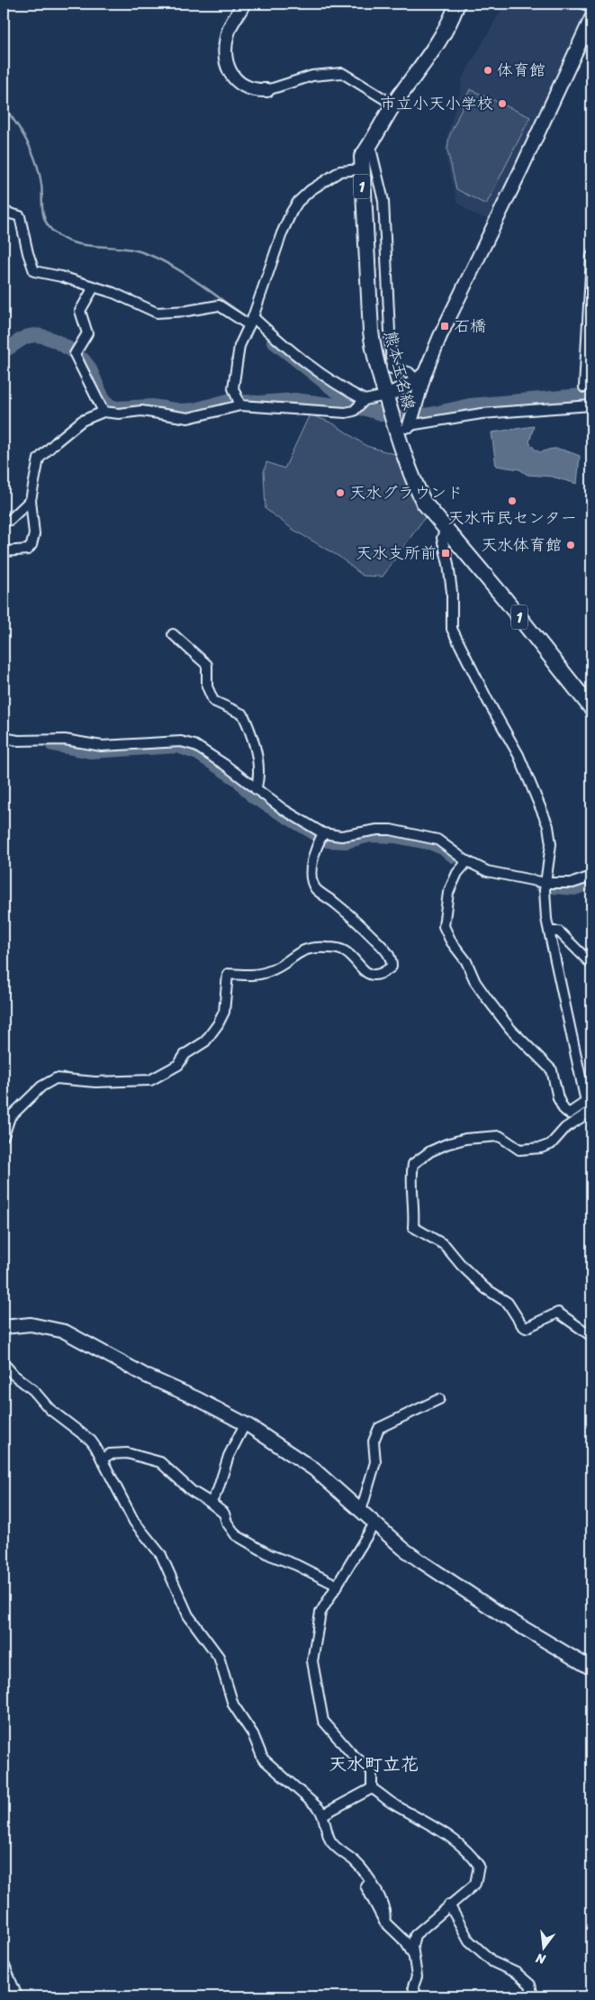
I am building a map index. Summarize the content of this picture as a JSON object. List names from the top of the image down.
{
  "streets": {
    "main road": ["1", "熊本玉名線"]
  },
  "districts": ["天水町立花"],
  "places": {
    "other": [
      "体育館",
      "市立小天小学校",
      "天水グラウンド",
      "天水市民センター",
      "天水体育館"
    ],
    "transit": ["石橋", "天水支所前"]
  },
  "north": "bottom"
}
